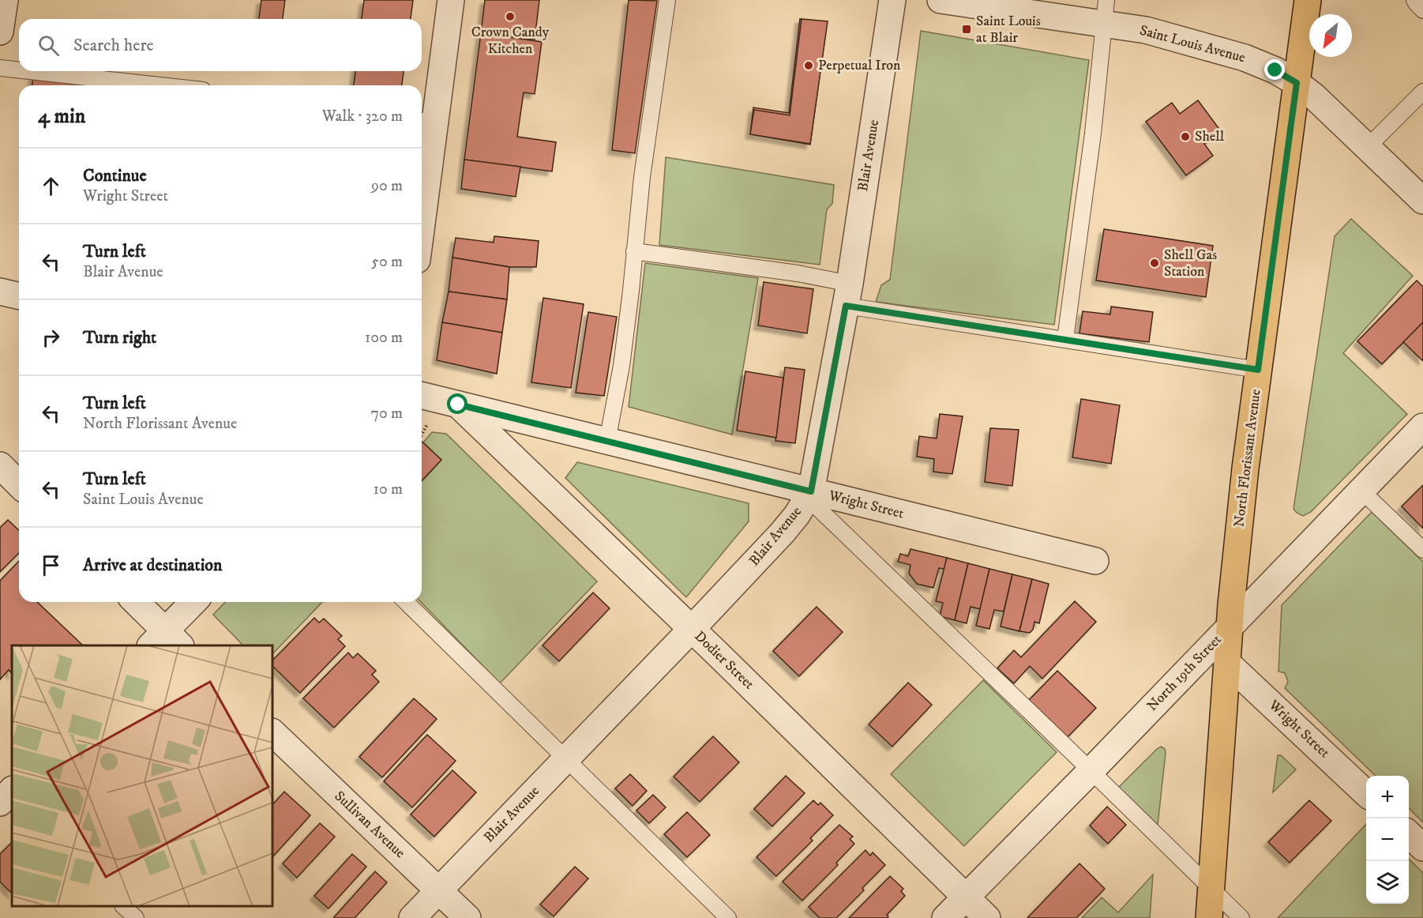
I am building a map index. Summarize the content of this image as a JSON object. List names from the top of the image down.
{
  "streets": {
    "main road": ["North Florissant Avenue"],
    "street": [
      "Saint Louis Avenue",
      "Blair Avenue",
      "Wright Street",
      "Dodier Street",
      "North 19th Street",
      "Sullivan Avenue"
    ]
  },
  "crossings": [
    ["Saint Louis Avenue", "North Florissant Avenue"],
    ["Blair Avenue", "Wright Street"],
    ["Blair Avenue", "Dodier Street"],
    ["Blair Avenue", "Sullivan Avenue"],
    ["North Florissant Avenue", "Wright Street"],
    ["North Florissant Avenue", "North 19th Street"],
    ["Wright Street", "Dodier Street"],
    ["Dodier Street", "North 19th Street"]
  ],
  "places": {
    "other": [
      "Crown Candy Kitchen",
      "Perpetual Iron",
      "Shell",
      "Shell Gas Station"
    ],
    "transit": ["Saint Louis at Blair"]
  },
  "north": "bottom left",
  "page": {
    "search": "Search here",
    "heading": ["4 min", "Walk · 320 m"],
    "list": [
      ["Continue", "Wright Street", "90 m"],
      ["Turn left", "Blair Avenue", "50 m"],
      ["Turn right", "100 m"],
      ["Turn left", "North Florissant Avenue", "70 m"],
      ["Turn left", "Saint Louis Avenue", "10 m"],
      "Arrive at destination"
    ],
    "map_buttons": ["+", "−"]
  }
}
